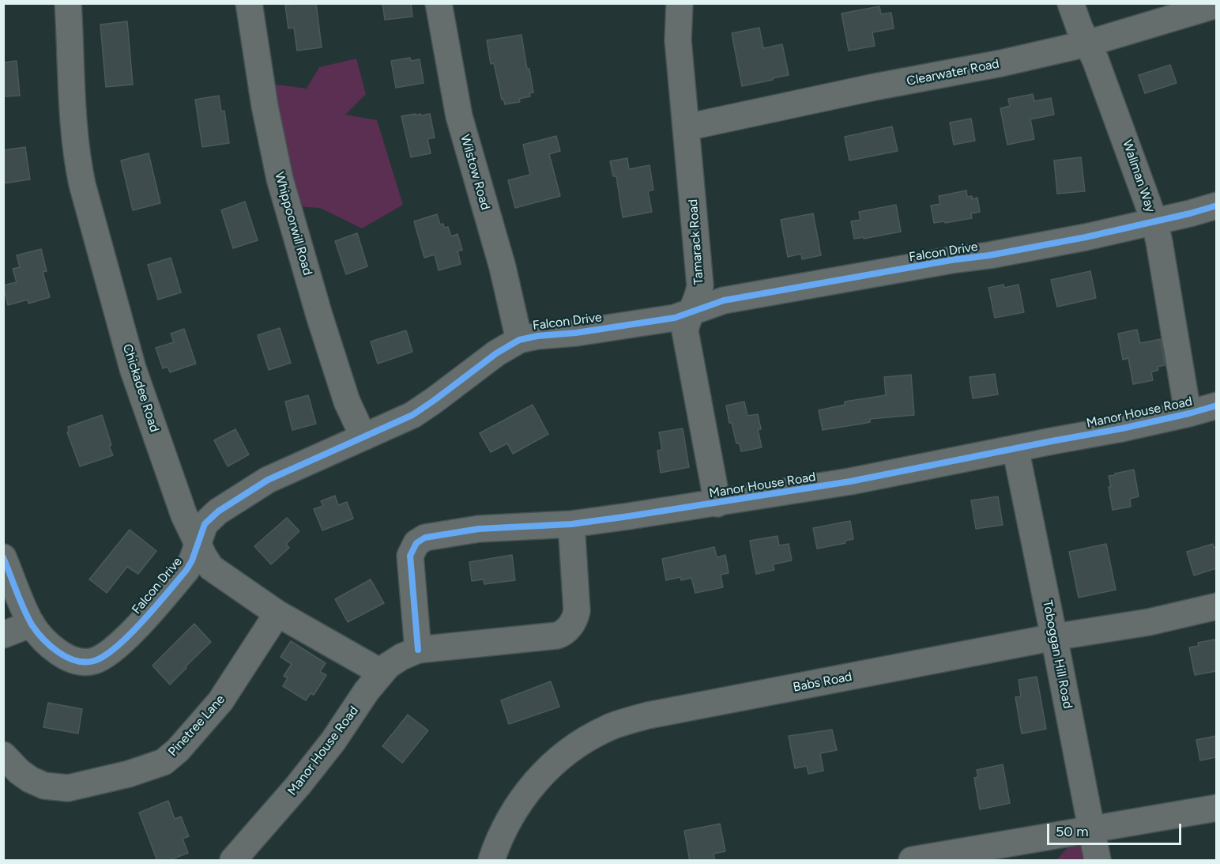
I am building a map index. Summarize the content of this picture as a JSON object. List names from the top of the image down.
{
  "streets": {
    "street": [
      "Clearwater Road",
      "Wilstow Road",
      "Wallman Way",
      "Whippoorwill Road",
      "Tamarack Road",
      "Falcon Drive",
      "Chickadee Road",
      "Manor House Road",
      "Toboggan Hill Road",
      "Babs Road",
      "Pinetree Lane"
    ]
  },
  "crossings": [
    ["Clearwater Road", "Wallman Way"],
    ["Clearwater Road", "Tamarack Road"],
    ["Wilstow Road", "Falcon Drive"],
    ["Wallman Way", "Falcon Drive"],
    ["Wallman Way", "Manor House Road"],
    ["Whippoorwill Road", "Falcon Drive"],
    ["Tamarack Road", "Falcon Drive"],
    ["Tamarack Road", "Manor House Road"],
    ["Falcon Drive", "Chickadee Road"],
    ["Chickadee Road", "Manor House Road"],
    ["Chickadee Road", "Pinetree Lane"],
    ["Manor House Road", "Toboggan Hill Road"],
    ["Toboggan Hill Road", "Babs Road"]
  ],
  "scale_bar": "50 m"
}
